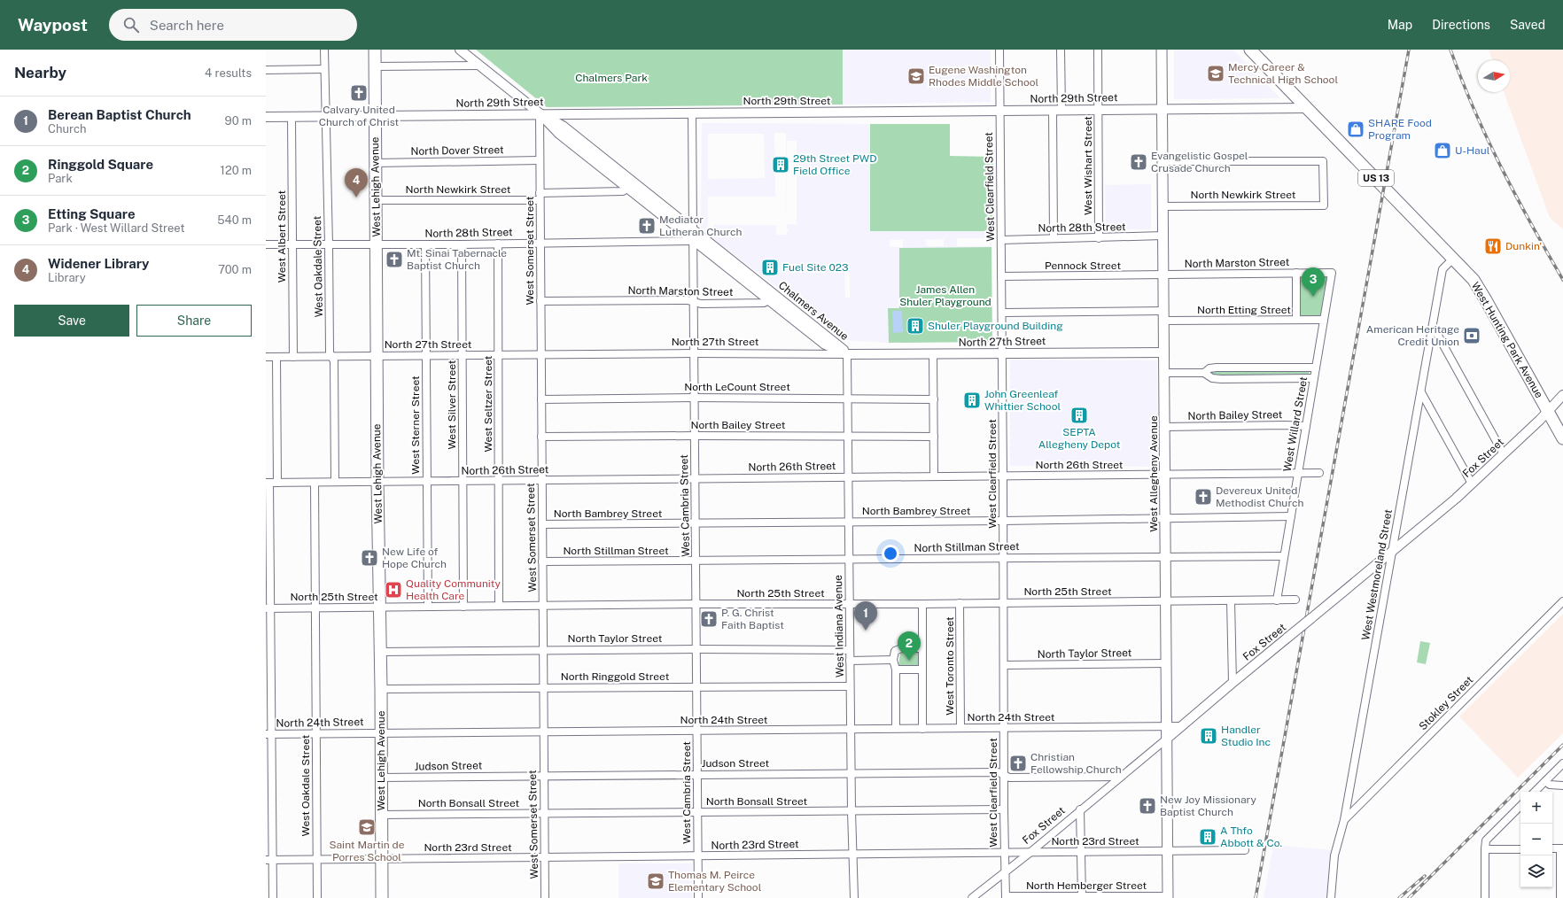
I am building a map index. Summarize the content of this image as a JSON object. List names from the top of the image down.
{
  "streets": {
    "main road": [
      "US 13",
      "West Lehigh Avenue",
      "West Hunting Park Avenue",
      "West Allegheny Avenue"
    ],
    "street": [
      "North 29th Street",
      "North Dover Street",
      "West Wishart Street",
      "West Clearfield Street",
      "North Newkirk Street",
      "North 28th Street",
      "West Albert Street",
      "West Somerset Street",
      "North Marston Street",
      "Pennock Street",
      "West Oakdale Street",
      "North Etting Street",
      "Chalmers Avenue",
      "North 27th Street",
      "North LeCount Street",
      "West Seltzer Street",
      "West Silver Street",
      "North Bailey Street",
      "West Willard Street",
      "West Sterner Street",
      "Fox Street",
      "North 26th Street",
      "West Cambria Street",
      "North Bambrey Street",
      "North Stillman Street",
      "West Westmoreland Street",
      "North 25th Street",
      "West Indiana Avenue",
      "North Taylor Street",
      "West Toronto Street",
      "North Ringgold Street",
      "Stokley Street",
      "North 24th Street",
      "Judson Street",
      "North Bonsall Street",
      "North 23rd Street",
      "North Hemberger Street"
    ]
  },
  "crossings": [
    ["North 29th Street", "West Wishart Street"],
    ["North 29th Street", "West Lehigh Avenue"],
    ["North 29th Street", "West Clearfield Street"],
    ["North 29th Street", "West Albert Street"],
    ["North 29th Street", "West Somerset Street"],
    ["North 29th Street", "West Oakdale Street"],
    ["North 29th Street", "Chalmers Avenue"],
    ["North 29th Street", "West Hunting Park Avenue"],
    ["North 29th Street", "West Allegheny Avenue"],
    ["North 29th Street", "West Cambria Street"],
    ["North Dover Street", "West Lehigh Avenue"],
    ["North Dover Street", "West Somerset Street"],
    ["West Wishart Street", "North 28th Street"],
    ["West Lehigh Avenue", "North Newkirk Street"],
    ["West Lehigh Avenue", "North 28th Street"],
    ["West Lehigh Avenue", "North 27th Street"],
    ["West Lehigh Avenue", "North 26th Street"],
    ["West Lehigh Avenue", "North 25th Street"],
    ["West Lehigh Avenue", "North Taylor Street"],
    ["West Lehigh Avenue", "North Ringgold Street"],
    ["West Lehigh Avenue", "North 24th Street"],
    ["West Lehigh Avenue", "Judson Street"],
    ["West Lehigh Avenue", "North Bonsall Street"],
    ["West Lehigh Avenue", "North 23rd Street"],
    ["West Clearfield Street", "North 28th Street"],
    ["West Clearfield Street", "Pennock Street"],
    ["West Clearfield Street", "North 27th Street"],
    ["West Clearfield Street", "Fox Street"],
    ["West Clearfield Street", "North 26th Street"],
    ["West Clearfield Street", "North Bambrey Street"],
    ["West Clearfield Street", "North Stillman Street"],
    ["West Clearfield Street", "North 25th Street"],
    ["West Clearfield Street", "North Taylor Street"],
    ["West Clearfield Street", "North 24th Street"],
    ["West Clearfield Street", "Judson Street"],
    ["West Clearfield Street", "North Bonsall Street"],
    ["West Clearfield Street", "North 23rd Street"],
    ["West Clearfield Street", "North Hemberger Street"],
    ["North Newkirk Street", "West Somerset Street"],
    ["North Newkirk Street", "Chalmers Avenue"],
    ["North Newkirk Street", "West Allegheny Avenue"],
    ["North 28th Street", "West Albert Street"],
    ["North 28th Street", "West Somerset Street"],
    ["North 28th Street", "West Oakdale Street"],
    ["North 28th Street", "Chalmers Avenue"],
    ["North 28th Street", "West Seltzer Street"],
    ["North 28th Street", "West Silver Street"],
    ["North 28th Street", "West Sterner Street"],
    ["North 28th Street", "West Allegheny Avenue"],
    ["North 28th Street", "West Cambria Street"],
    ["West Albert Street", "North 27th Street"],
    ["West Somerset Street", "North Marston Street"],
    ["West Somerset Street", "Chalmers Avenue"],
    ["West Somerset Street", "North 27th Street"],
    ["West Somerset Street", "North LeCount Street"],
    ["West Somerset Street", "North Bailey Street"],
    ["West Somerset Street", "North 26th Street"],
    ["West Somerset Street", "North Bambrey Street"],
    ["West Somerset Street", "North Stillman Street"],
    ["West Somerset Street", "North 25th Street"],
    ["West Somerset Street", "North Taylor Street"],
    ["West Somerset Street", "North Ringgold Street"],
    ["West Somerset Street", "North 24th Street"],
    ["West Somerset Street", "Judson Street"],
    ["West Somerset Street", "North Bonsall Street"],
    ["West Somerset Street", "North 23rd Street"],
    ["North Marston Street", "Pennock Street"],
    ["North Marston Street", "Chalmers Avenue"],
    ["North Marston Street", "West Willard Street"],
    ["North Marston Street", "West Allegheny Avenue"],
    ["North Marston Street", "West Cambria Street"],
    ["Pennock Street", "West Allegheny Avenue"],
    ["West Oakdale Street", "North 27th Street"],
    ["West Oakdale Street", "North 26th Street"],
    ["West Oakdale Street", "North 25th Street"],
    ["West Oakdale Street", "North 24th Street"],
    ["West Oakdale Street", "North 23rd Street"],
    ["North Etting Street", "West Willard Street"],
    ["North Etting Street", "West Allegheny Avenue"],
    ["Chalmers Avenue", "North 27th Street"],
    ["Chalmers Avenue", "West Cambria Street"],
    ["Chalmers Avenue", "West Indiana Avenue"],
    ["West Hunting Park Avenue", "Fox Street"],
    ["West Hunting Park Avenue", "West Westmoreland Street"],
    ["North 27th Street", "West Seltzer Street"],
    ["North 27th Street", "West Silver Street"],
    ["North 27th Street", "West Sterner Street"],
    ["North 27th Street", "West Allegheny Avenue"],
    ["North 27th Street", "West Cambria Street"],
    ["North 27th Street", "West Indiana Avenue"],
    ["North LeCount Street", "West Cambria Street"],
    ["North LeCount Street", "West Indiana Avenue"],
    ["West Seltzer Street", "North 26th Street"],
    ["West Seltzer Street", "North 25th Street"],
    ["West Silver Street", "North 26th Street"],
    ["West Silver Street", "North 25th Street"],
    ["North Bailey Street", "West Willard Street"],
    ["North Bailey Street", "West Allegheny Avenue"],
    ["North Bailey Street", "West Cambria Street"],
    ["North Bailey Street", "West Indiana Avenue"],
    ["West Willard Street", "North 26th Street"],
    ["West Willard Street", "North Bambrey Street"],
    ["West Willard Street", "North Stillman Street"],
    ["West Willard Street", "North 25th Street"],
    ["West Sterner Street", "North 26th Street"],
    ["West Sterner Street", "North 25th Street"],
    ["Fox Street", "West Allegheny Avenue"],
    ["Fox Street", "West Westmoreland Street"],
    ["Fox Street", "North 24th Street"],
    ["Fox Street", "Judson Street"],
    ["Fox Street", "North 23rd Street"],
    ["North 26th Street", "West Allegheny Avenue"],
    ["North 26th Street", "West Cambria Street"],
    ["North 26th Street", "West Indiana Avenue"],
    ["West Allegheny Avenue", "North Bambrey Street"],
    ["West Allegheny Avenue", "North Stillman Street"],
    ["West Allegheny Avenue", "North 25th Street"],
    ["West Allegheny Avenue", "North Taylor Street"],
    ["West Allegheny Avenue", "North 24th Street"],
    ["West Allegheny Avenue", "North 23rd Street"],
    ["West Allegheny Avenue", "North Hemberger Street"],
    ["West Cambria Street", "North Bambrey Street"],
    ["West Cambria Street", "North Stillman Street"],
    ["West Cambria Street", "North 25th Street"],
    ["West Cambria Street", "North Taylor Street"],
    ["West Cambria Street", "North Ringgold Street"],
    ["West Cambria Street", "North 24th Street"],
    ["West Cambria Street", "Judson Street"],
    ["West Cambria Street", "North Bonsall Street"],
    ["West Cambria Street", "North 23rd Street"],
    ["North Bambrey Street", "West Indiana Avenue"],
    ["North Stillman Street", "West Indiana Avenue"],
    ["West Westmoreland Street", "Stokley Street"],
    ["North 25th Street", "West Indiana Avenue"],
    ["North 25th Street", "West Toronto Street"],
    ["West Indiana Avenue", "North Taylor Street"],
    ["West Indiana Avenue", "North Ringgold Street"],
    ["West Indiana Avenue", "North 24th Street"],
    ["West Indiana Avenue", "Judson Street"],
    ["West Indiana Avenue", "North Bonsall Street"],
    ["West Indiana Avenue", "North 23rd Street"],
    ["West Toronto Street", "North 24th Street"]
  ],
  "parks": ["Chalmers Park", "James Allen Shuler Playground"],
  "places": {
    "school or university": [
      "Mercy Career & Technical High School",
      "Eugene Washington Rhodes Middle School",
      "Saint Martin de Porres School",
      "Thomas M. Peirce Elementary School"
    ],
    "church": [
      "Calvary United Church of Christ",
      "Evangelistic Gospel Crusade Church",
      "Mediator Lutheran Church",
      "Mt. Sinai Tabernacle Baptist Church",
      "Devereux United Methodist Church",
      "New Life of Hope Church",
      "P. G. Christ Faith Baptist",
      "Christian Fellowship Church",
      "New Joy Missionary Baptist Church"
    ],
    "shop": ["SHARE Food Program", "U-Haul"],
    "building": [
      "29th Street PWD Field Office",
      "Fuel Site 023",
      "Shuler Playground Building",
      "John Greenleaf Whittier School",
      "SEPTA Allegheny Depot",
      "Handler Studio Inc",
      "A Thfo Abbott & Co."
    ],
    "restaurant": ["Dunkin'"],
    "bank": ["American Heritage Credit Union"],
    "hospital": ["Quality Community Health Care"]
  },
  "north": "right",
  "page": {
    "header": "Waypost",
    "search": "Search here",
    "nav": ["Map", "Directions", "Saved"],
    "heading": ["Nearby", "4 results"],
    "list": [
      {
        "mark": "1",
        "name": "Berean Baptist Church",
        "note": "Church",
        "value": "90 m"
      },
      {
        "mark": "2",
        "name": "Ringgold Square",
        "note": "Park",
        "value": "120 m"
      },
      {
        "mark": "3",
        "name": "Etting Square",
        "note": "Park · West Willard Street",
        "value": "540 m"
      },
      {
        "mark": "4",
        "name": "Widener Library",
        "note": "Library",
        "value": "700 m"
      }
    ],
    "pins": [
      "4",
      "3",
      "1",
      "2"
    ],
    "buttons": ["Save", "Share"],
    "map_buttons": ["+", "−"]
  }
}
